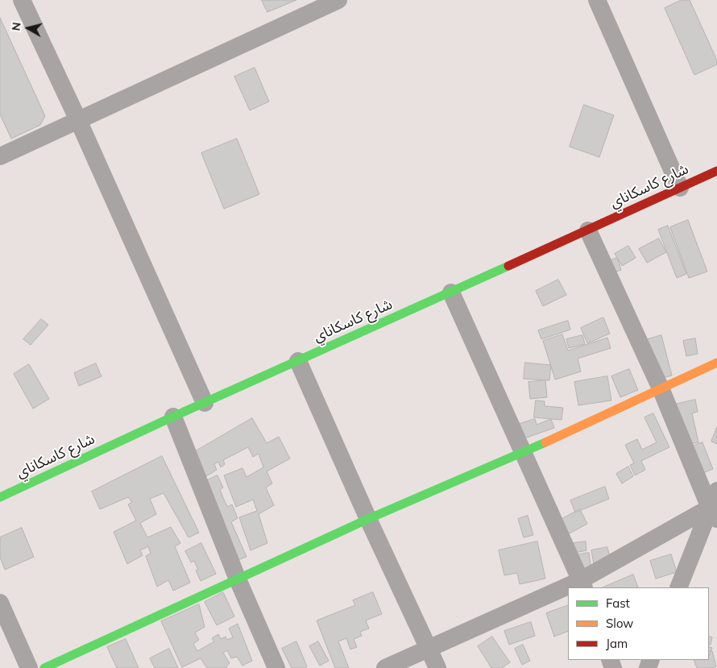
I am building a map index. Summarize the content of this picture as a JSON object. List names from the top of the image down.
{
  "streets": {
    "street": ["شارع كاسكاناي"]
  },
  "legend": ["Fast", "Slow", "Jam"],
  "north": "left"
}
